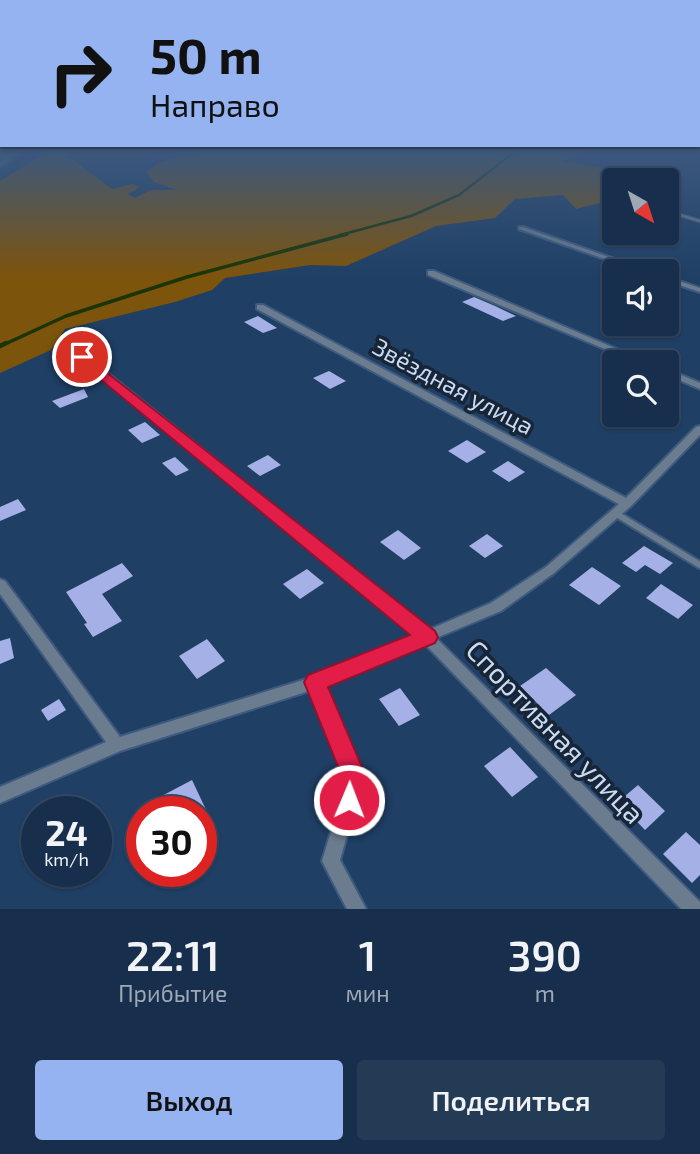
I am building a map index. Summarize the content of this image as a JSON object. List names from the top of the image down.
{
  "streets": {
    "street": ["Звёздная улица", "Спортивная улица"]
  },
  "north": "bottom right",
  "page": {
    "turn": ["50 m", "Направо"],
    "speed": "24 km/h",
    "limit": "30",
    "eta": [
      "22:11",
      "Прибытие",
      "1",
      "мин",
      "390",
      "m"
    ],
    "buttons": ["Выход", "Поделиться"]
  }
}
